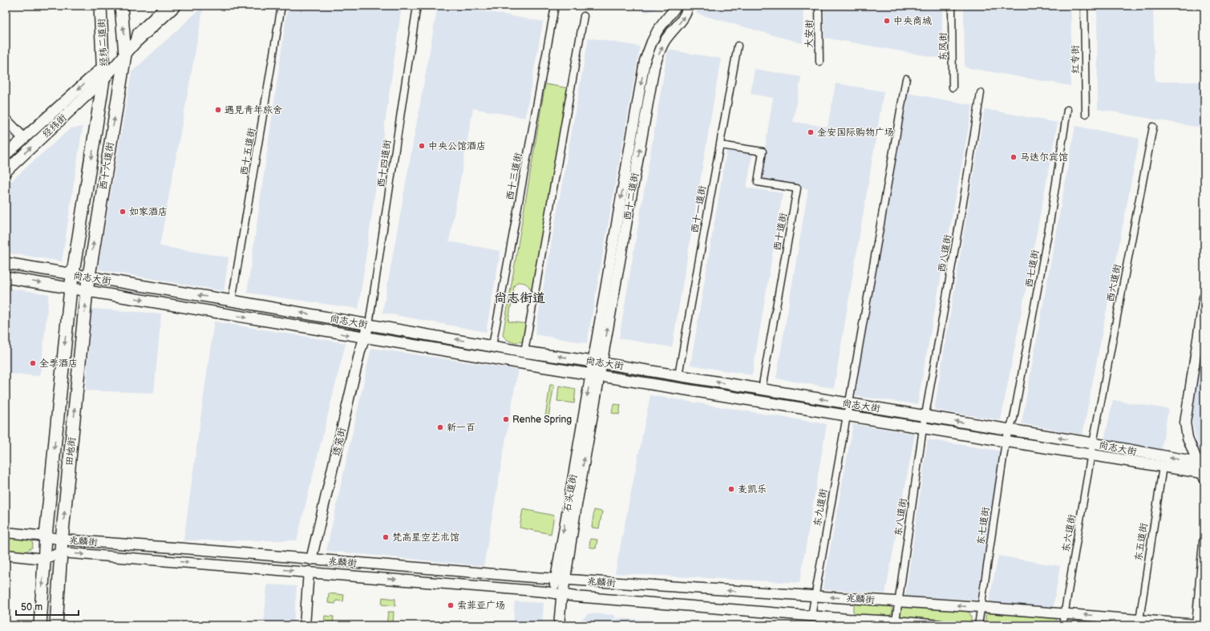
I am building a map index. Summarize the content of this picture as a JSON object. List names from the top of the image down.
{
  "streets": {
    "highway": ["经纬二道街", "西十六道街", "田地街"],
    "main road": [
      "经纬街",
      "西十二道街",
      "尚志大街",
      "透笼街",
      "石头道街",
      "兆麟街"
    ],
    "street": [
      "大安街",
      "东风街",
      "红专街",
      "西十五道街",
      "西十四道街",
      "西十三道街",
      "西十一道街",
      "西十道街",
      "西八道街",
      "西七道街",
      "西六道街",
      "东九道街",
      "东八道街",
      "东七道街",
      "东六道街",
      "东五道街"
    ]
  },
  "crossings": [
    ["经纬二道街", "经纬街"],
    ["经纬二道街", "西十六道街"],
    ["经纬街", "西十六道街"],
    ["西十五道街", "尚志大街"],
    ["西十四道街", "尚志大街"],
    ["西十四道街", "透笼街"],
    ["西十六道街", "尚志大街"],
    ["西十六道街", "田地街"],
    ["西十三道街", "尚志大街"],
    ["西十二道街", "尚志大街"],
    ["西十二道街", "石头道街"],
    ["西十一道街", "西十道街"],
    ["西十一道街", "尚志大街"],
    ["西十道街", "尚志大街"],
    ["西八道街", "尚志大街"],
    ["西八道街", "东八道街"],
    ["西七道街", "尚志大街"],
    ["西七道街", "东七道街"],
    ["尚志大街", "西六道街"],
    ["尚志大街", "透笼街"],
    ["尚志大街", "田地街"],
    ["尚志大街", "石头道街"],
    ["尚志大街", "东九道街"],
    ["尚志大街", "东八道街"],
    ["尚志大街", "东七道街"],
    ["尚志大街", "东六道街"],
    ["尚志大街", "东五道街"],
    ["西六道街", "东六道街"],
    ["透笼街", "兆麟街"],
    ["田地街", "兆麟街"],
    ["石头道街", "兆麟街"],
    ["东九道街", "兆麟街"],
    ["东八道街", "兆麟街"],
    ["东七道街", "兆麟街"],
    ["东六道街", "兆麟街"],
    ["兆麟街", "东五道街"]
  ],
  "districts": ["尚志街道"],
  "places": [
    "中央商城",
    "遇見青年旅舍",
    "金安国际购物广场",
    "中央公馆酒店",
    "马迭尔宾馆",
    "如家酒店",
    "全季酒店",
    "Renhe Spring",
    "新一百",
    "麦凯乐",
    "梵高星空艺术馆",
    "索菲亚广场"
  ],
  "scale_bar": "50 m"
}
